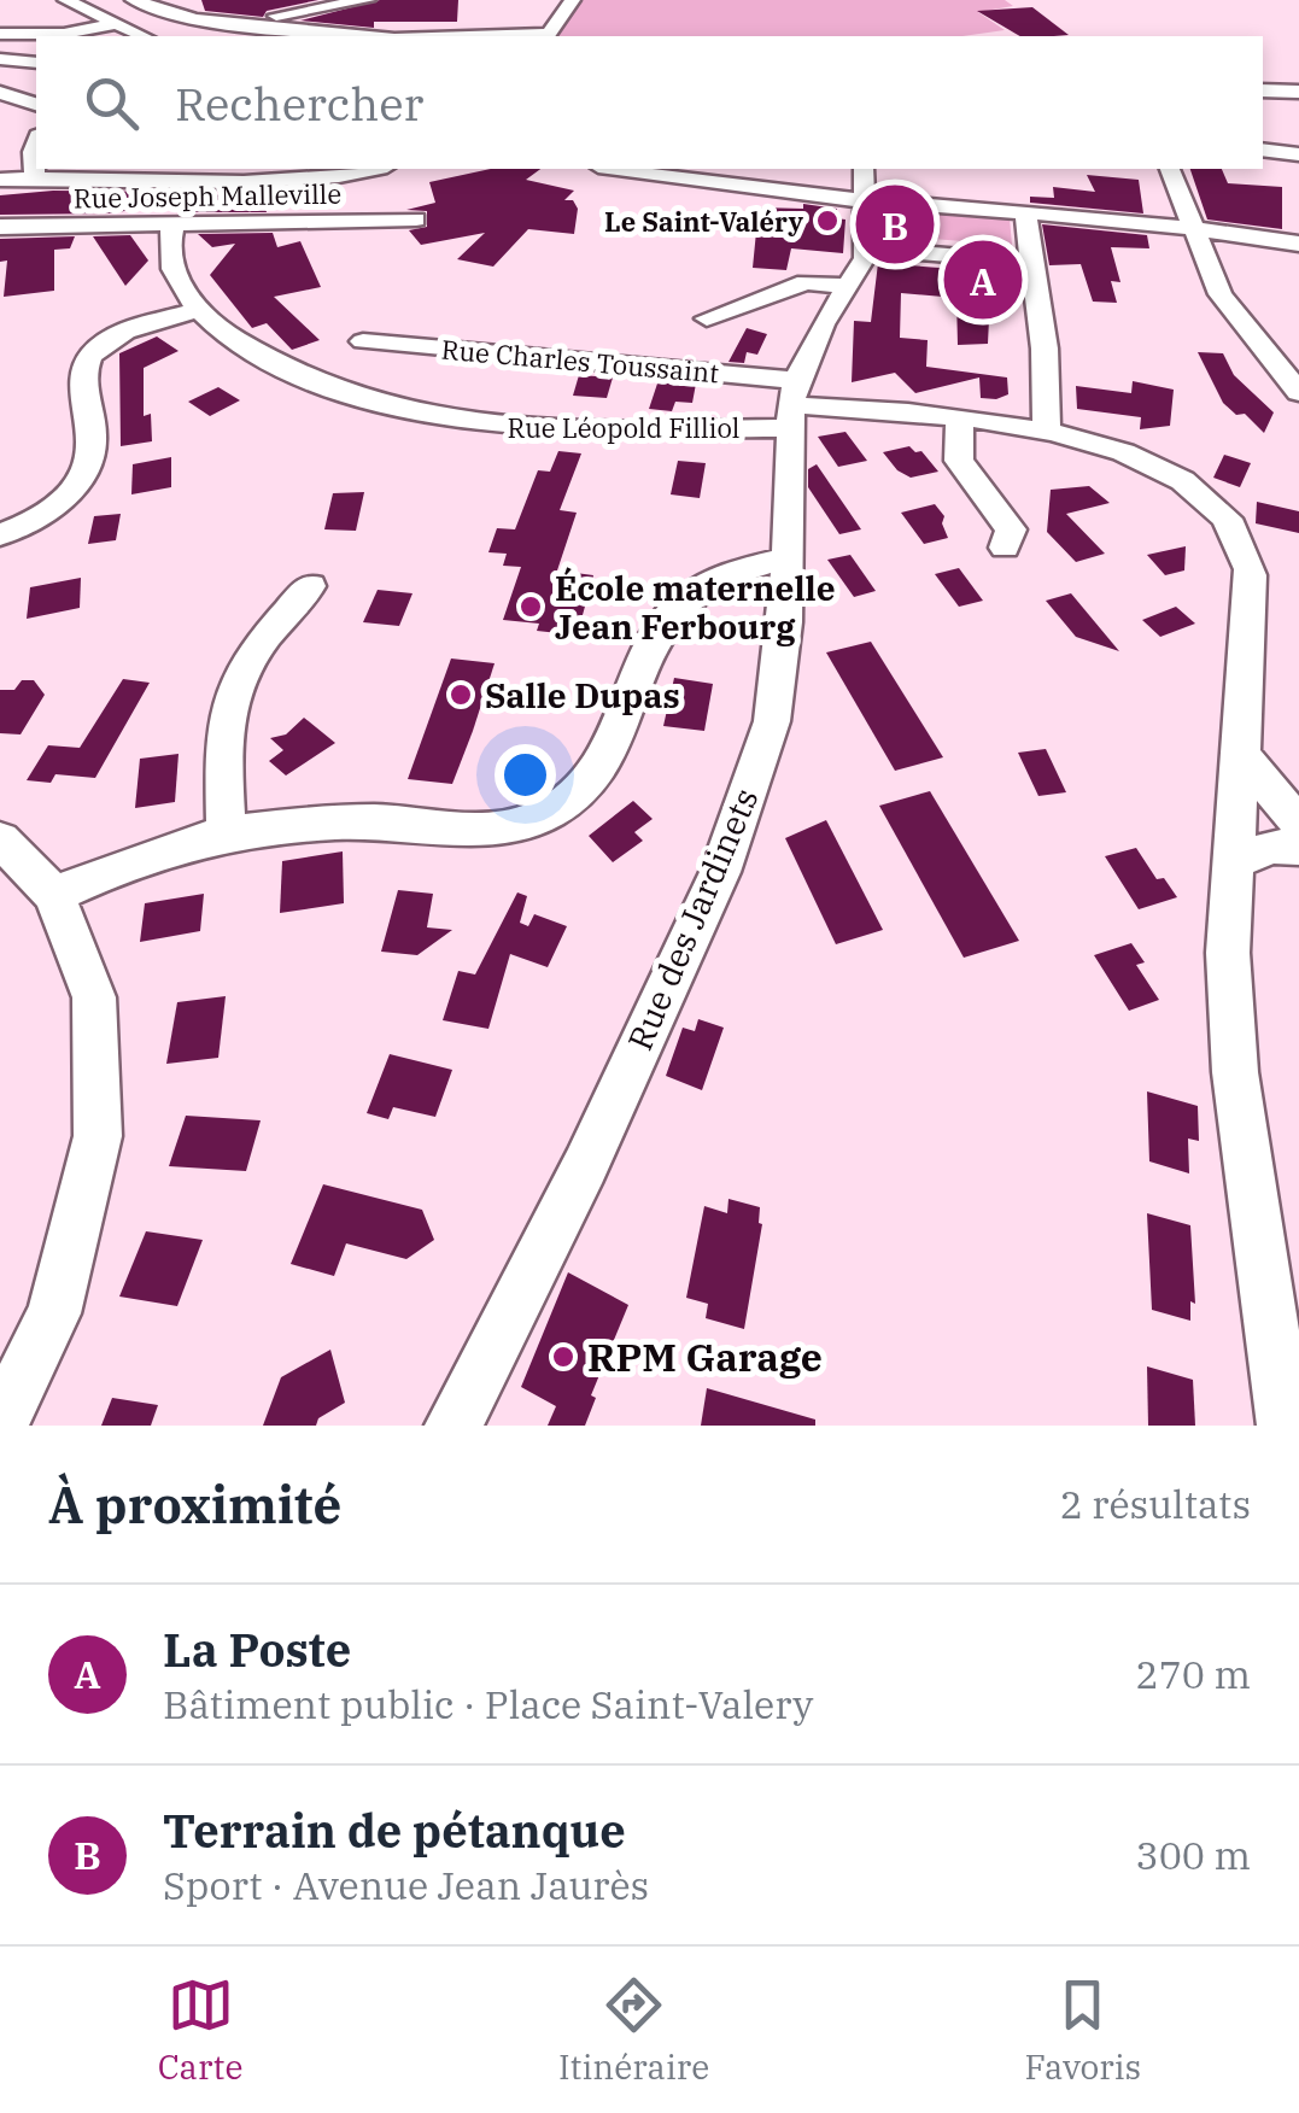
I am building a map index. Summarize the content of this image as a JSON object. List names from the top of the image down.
{
  "streets": {
    "street": [
      "Rue Joseph Malleville",
      "Rue Charles Toussaint",
      "Rue Léopold Filliol",
      "Rue des Jardinets"
    ]
  },
  "crossings": [
    ["Rue Charles Toussaint", "Rue Léopold Filliol"],
    ["Rue Charles Toussaint", "Rue des Jardinets"],
    ["Rue Léopold Filliol", "Rue des Jardinets"]
  ],
  "places": [
    "Le Saint-Valéry",
    "École maternelle Jean Ferbourg",
    "Salle Dupas",
    "RPM Garage"
  ],
  "page": {
    "search": "Rechercher",
    "pins": ["B", "A"],
    "heading": ["À proximité", "2 résultats"],
    "list": [
      {
        "mark": "A",
        "name": "La Poste",
        "note": "Bâtiment public · Place Saint-Valery",
        "value": "270 m"
      },
      {
        "mark": "B",
        "name": "Terrain de pétanque",
        "note": "Sport · Avenue Jean Jaurès",
        "value": "300 m"
      }
    ],
    "nav": ["Carte", "Itinéraire", "Favoris"]
  }
}
